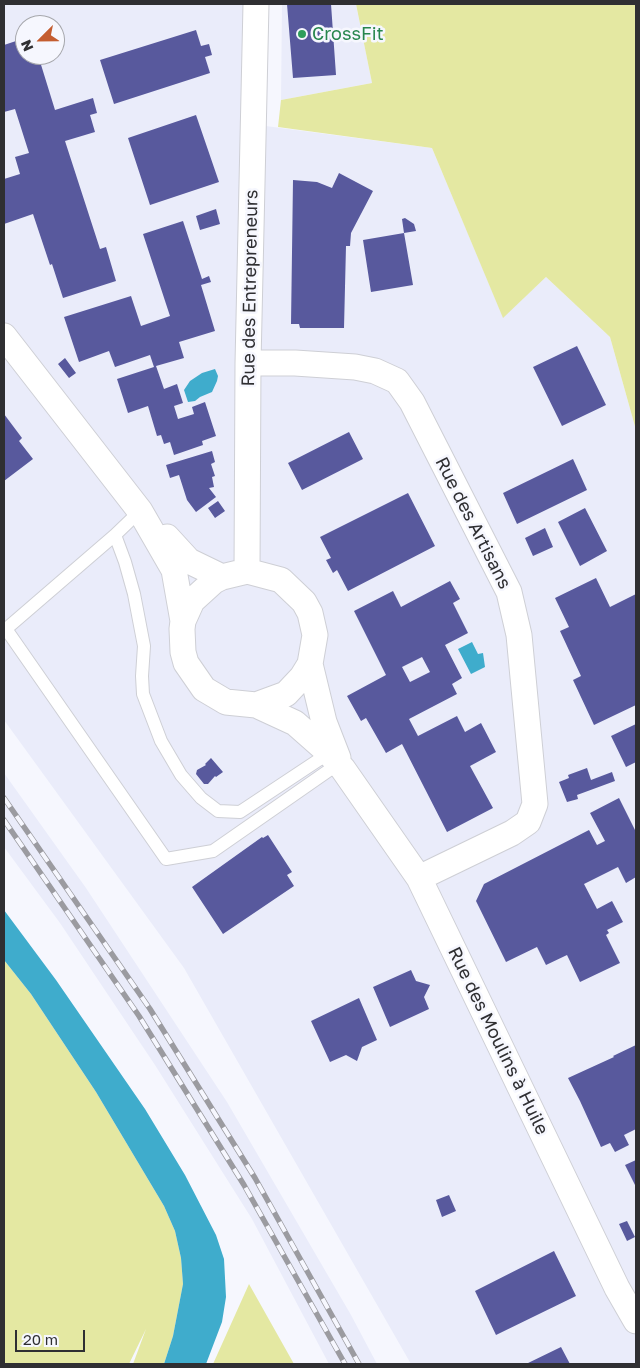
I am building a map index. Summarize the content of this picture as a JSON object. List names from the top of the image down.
{
  "streets": {
    "street": ["Rue des Entrepreneurs", "Rue des Artisans", "Rue des Moulins à Huile"]
  },
  "crossings": [
    ["Rue des Entrepreneurs", "Rue des Artisans"],
    ["Rue des Entrepreneurs", "Rue des Moulins à Huile"],
    ["Rue des Artisans", "Rue des Moulins à Huile"]
  ],
  "places": ["CrossFit"],
  "scale_bar": "20 m",
  "north": "bottom left"
}
